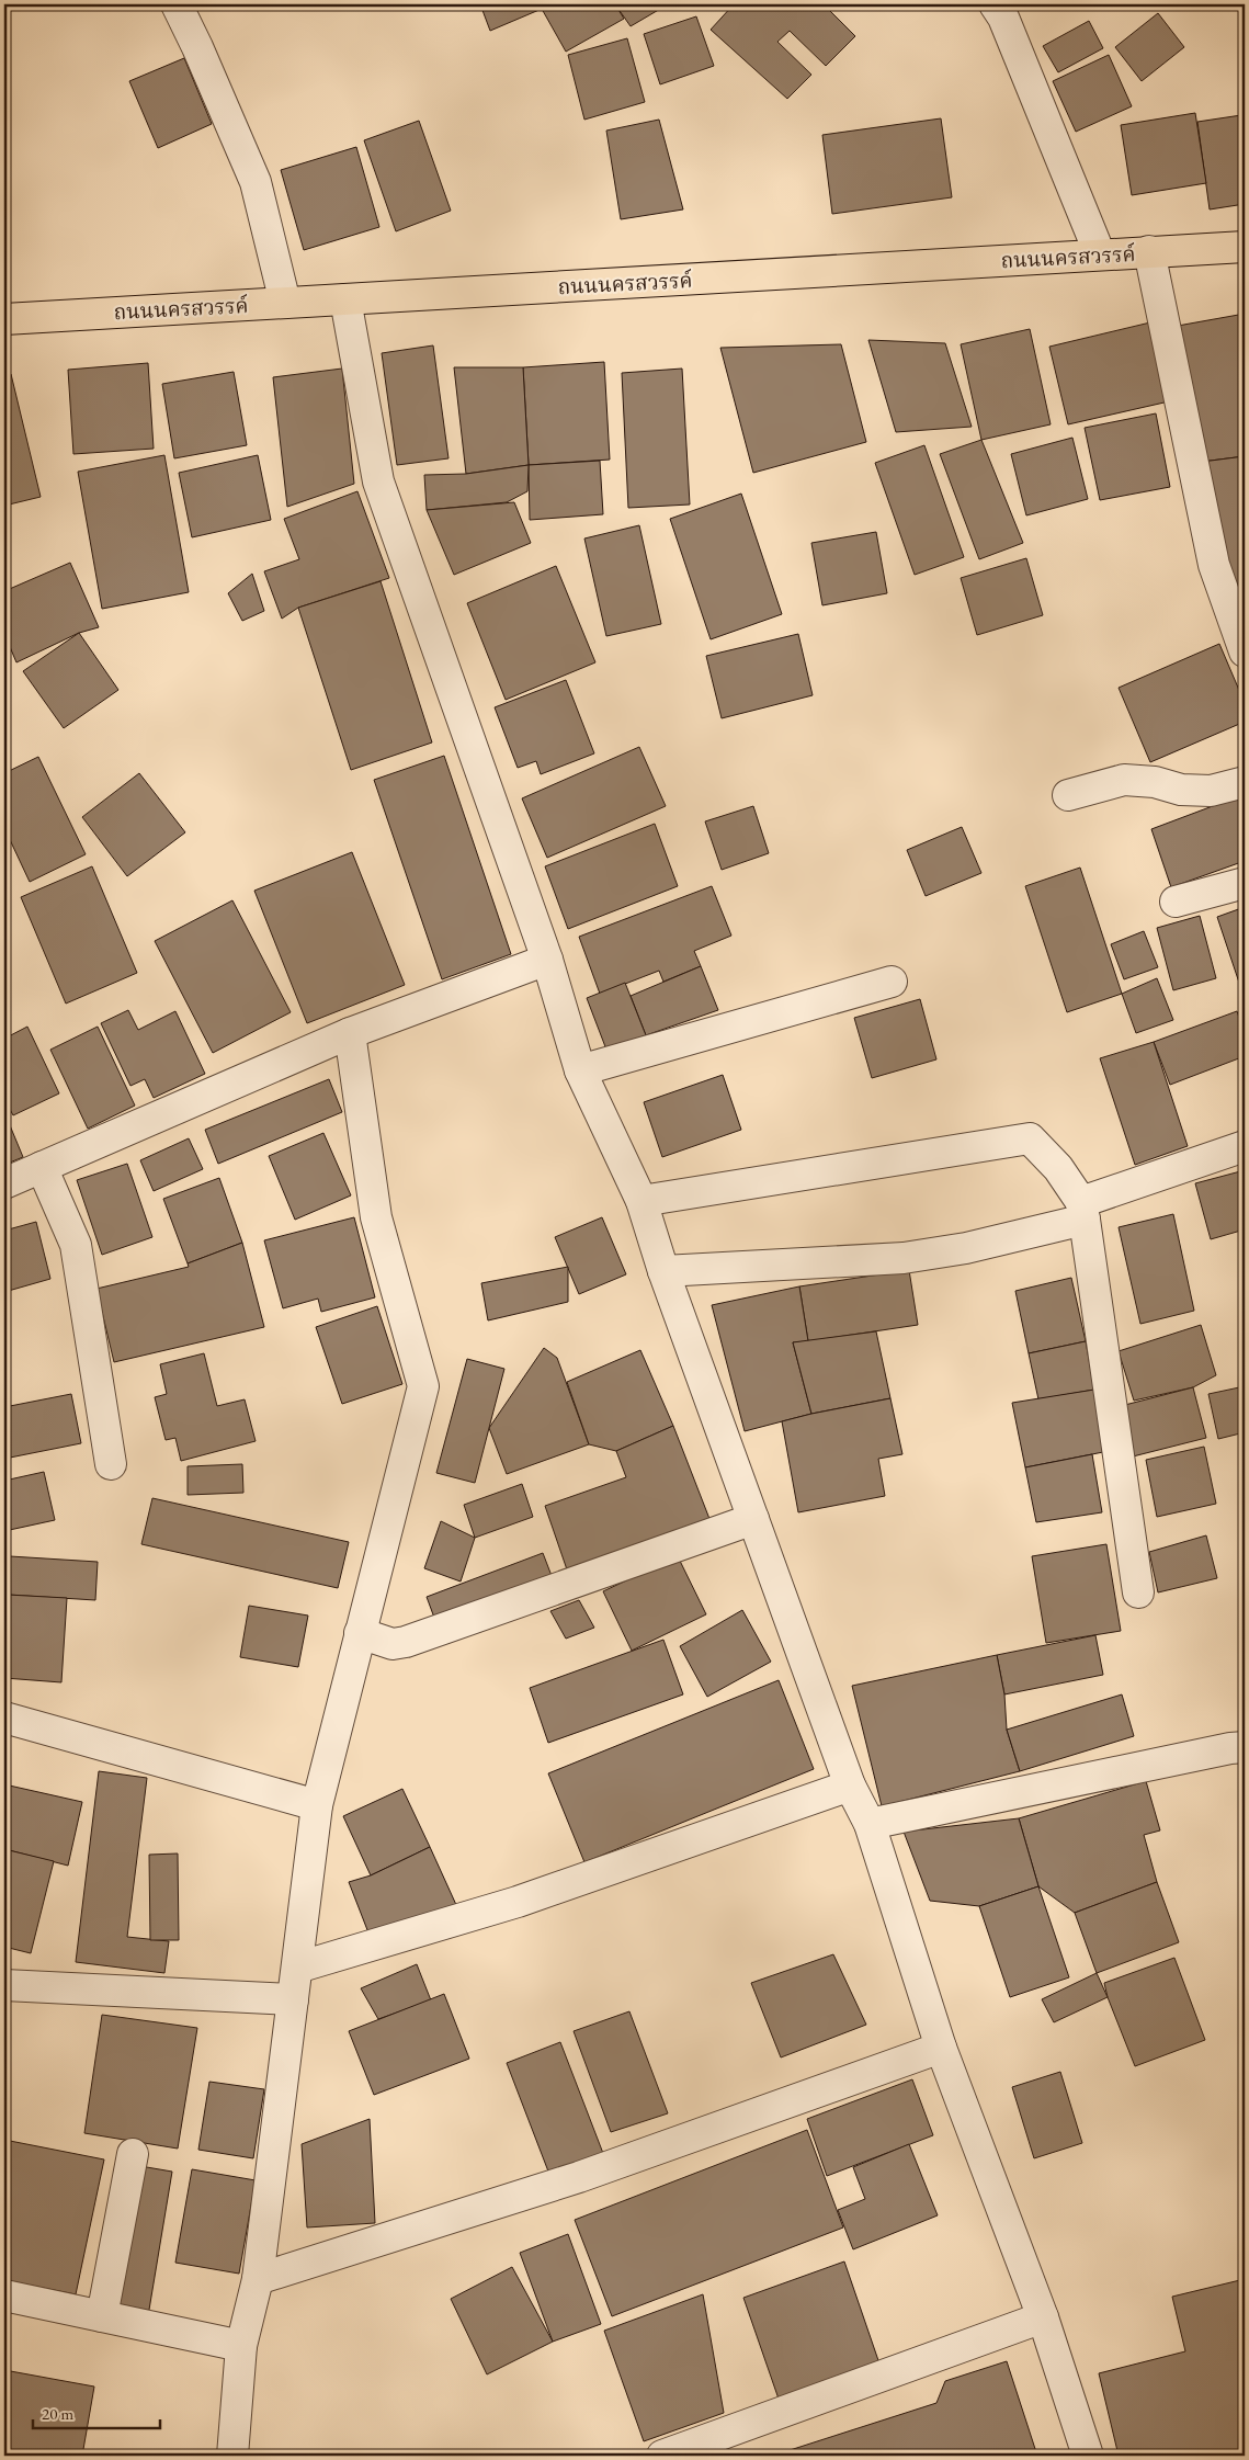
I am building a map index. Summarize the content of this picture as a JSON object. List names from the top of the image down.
{
  "streets": {
    "main road": ["ถนนนครสวรรค์"]
  },
  "scale_bar": "20 m"
}
